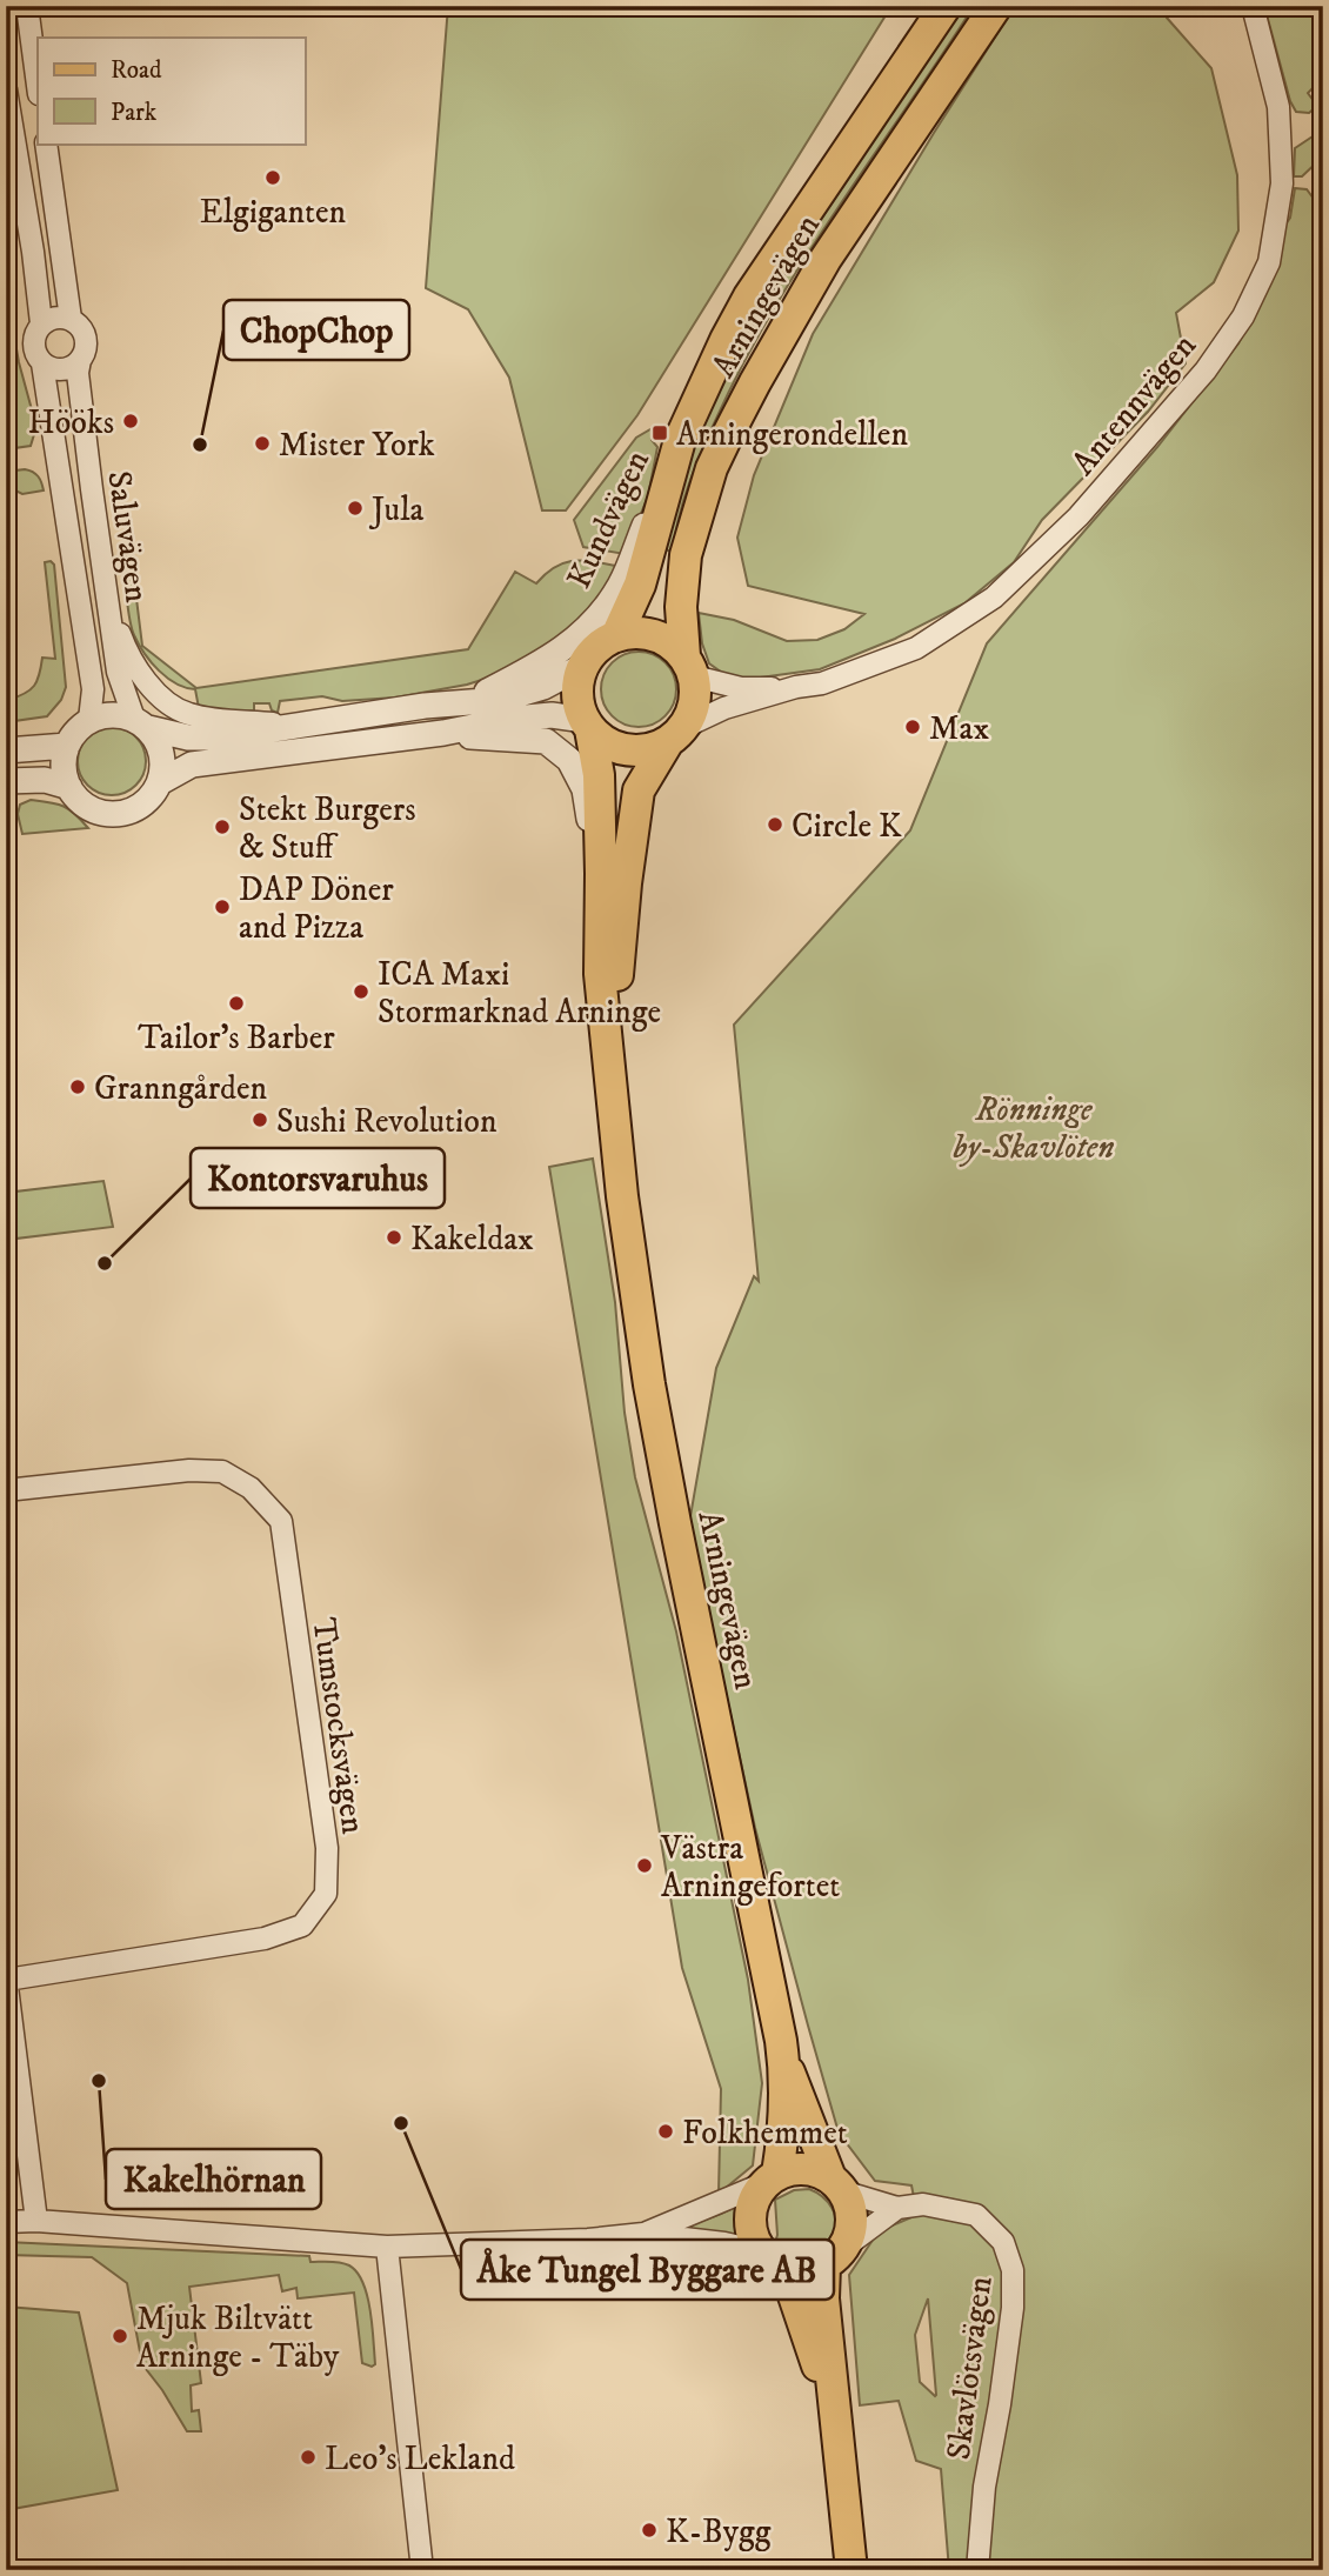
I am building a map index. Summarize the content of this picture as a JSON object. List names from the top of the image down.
{
  "streets": {
    "main road": ["Arningevägen"],
    "street": [
      "Antennvägen",
      "Kundvägen",
      "Saluvägen",
      "Tumstocksvägen",
      "Skavlötsvägen"
    ]
  },
  "crossings": [
    ["Arningevägen", "Antennvägen"],
    ["Arningevägen", "Kundvägen"],
    ["Arningevägen", "Skavlötsvägen"],
    ["Antennvägen", "Kundvägen"],
    ["Kundvägen", "Saluvägen"]
  ],
  "parks": ["Rönninge by-Skavlöten"],
  "places": {
    "other": [
      "Elgiganten",
      "Hööks",
      "Mister York",
      "ChopChop",
      "Jula",
      "Max",
      "Circle K",
      "Stekt Burgers & Stuff",
      "DAP Döner and Pizza",
      "ICA Maxi Stormarknad Arninge",
      "Tailor’s Barber",
      "Granngården",
      "Sushi Revolution",
      "Kakeldax",
      "Kontorsvaruhus",
      "Västra Arningefortet",
      "Kakelhörnan",
      "Åke Tungel Byggare AB",
      "Folkhemmet",
      "Mjuk Biltvätt Arninge - Täby",
      "Leo's Lekland",
      "K-Bygg"
    ],
    "transit": ["Arningerondellen"]
  },
  "legend": ["Road", "Park"]
}
